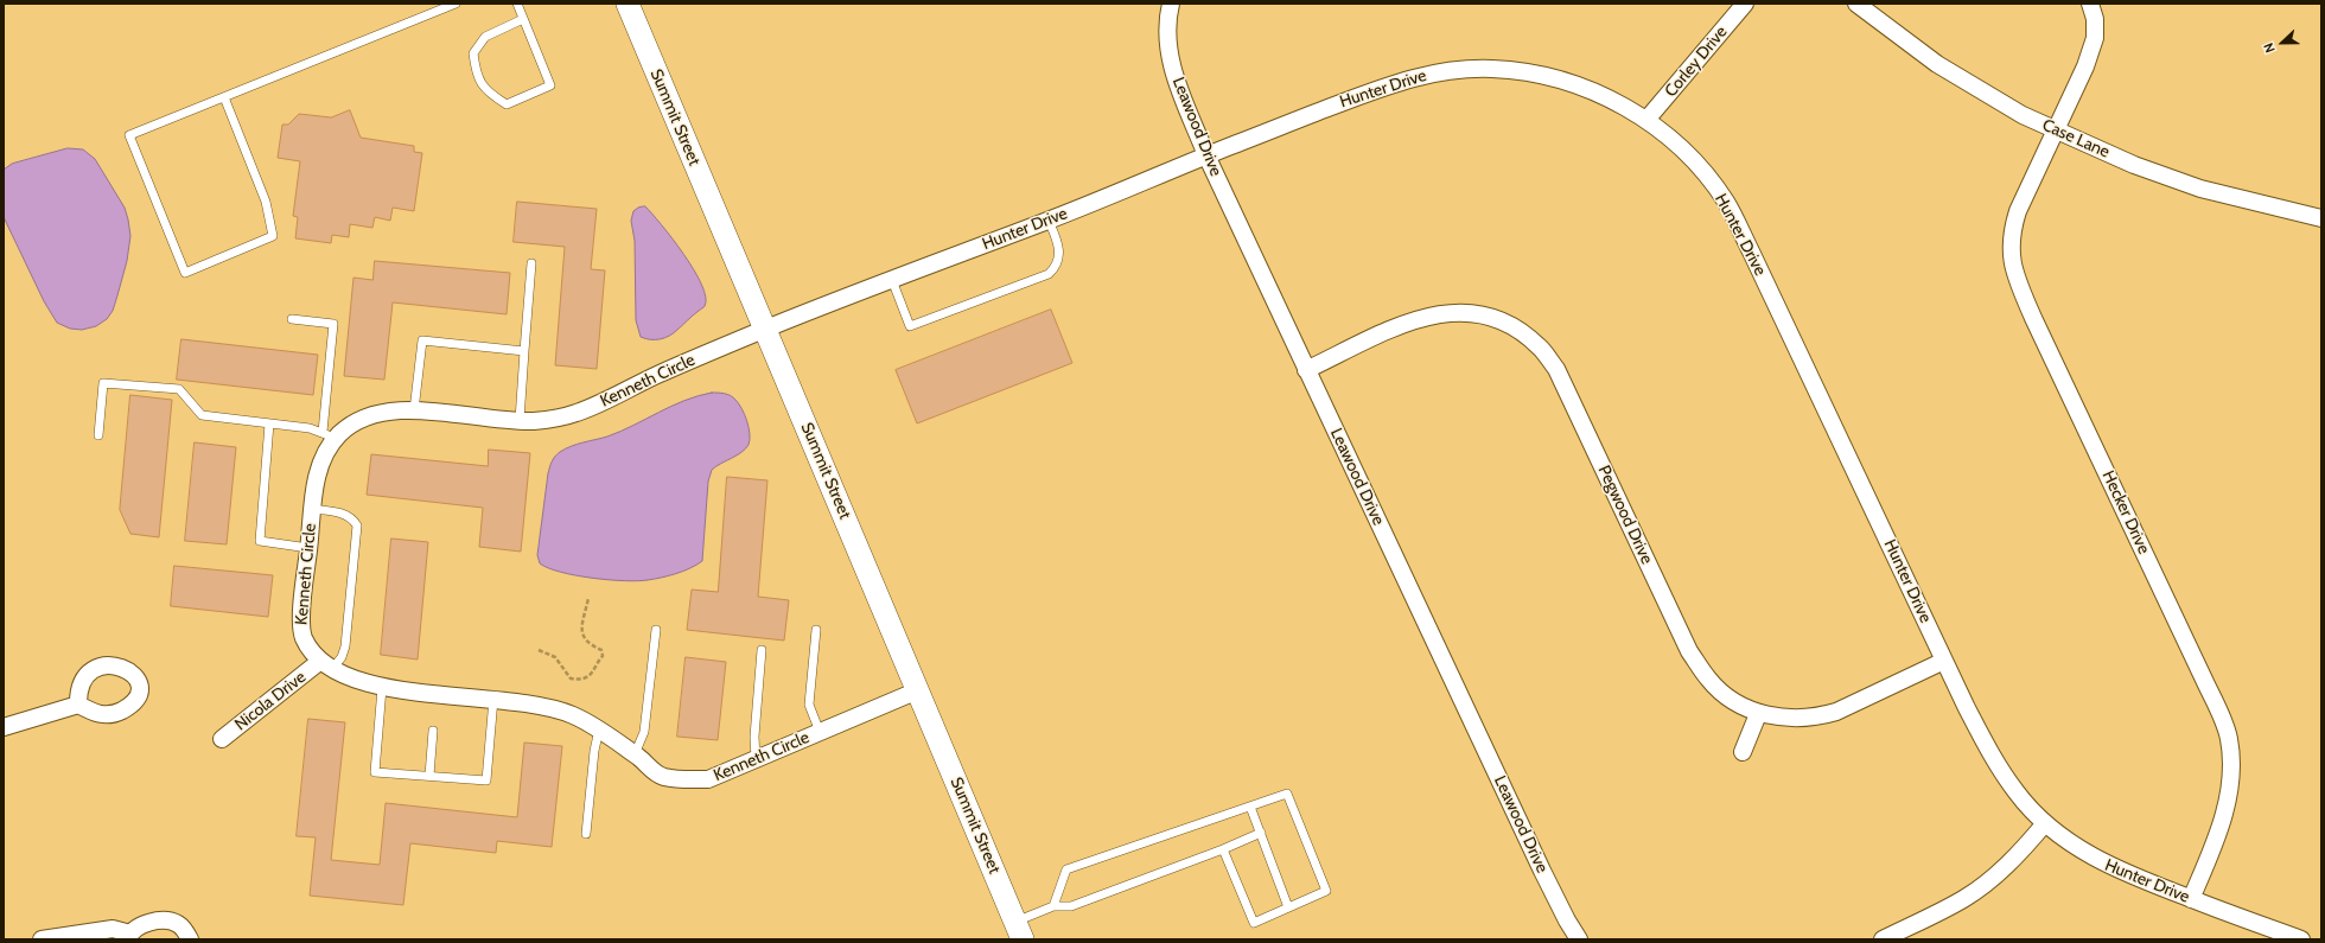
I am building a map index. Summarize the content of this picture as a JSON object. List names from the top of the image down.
{
  "streets": {
    "main road": ["Summit Street"],
    "street": [
      "Corley Drive",
      "Hunter Drive",
      "Leawood Drive",
      "Case Lane",
      "Kenneth Circle",
      "Hecker Drive",
      "Pegwood Drive",
      "Nicola Drive"
    ]
  },
  "crossings": [
    ["Corley Drive", "Hunter Drive"],
    ["Hunter Drive", "Summit Street"],
    ["Hunter Drive", "Leawood Drive"],
    ["Hunter Drive", "Kenneth Circle"],
    ["Hunter Drive", "Hecker Drive"],
    ["Hunter Drive", "Pegwood Drive"],
    ["Summit Street", "Kenneth Circle"],
    ["Leawood Drive", "Pegwood Drive"],
    ["Case Lane", "Hecker Drive"],
    ["Kenneth Circle", "Nicola Drive"]
  ],
  "north": "left"
}
